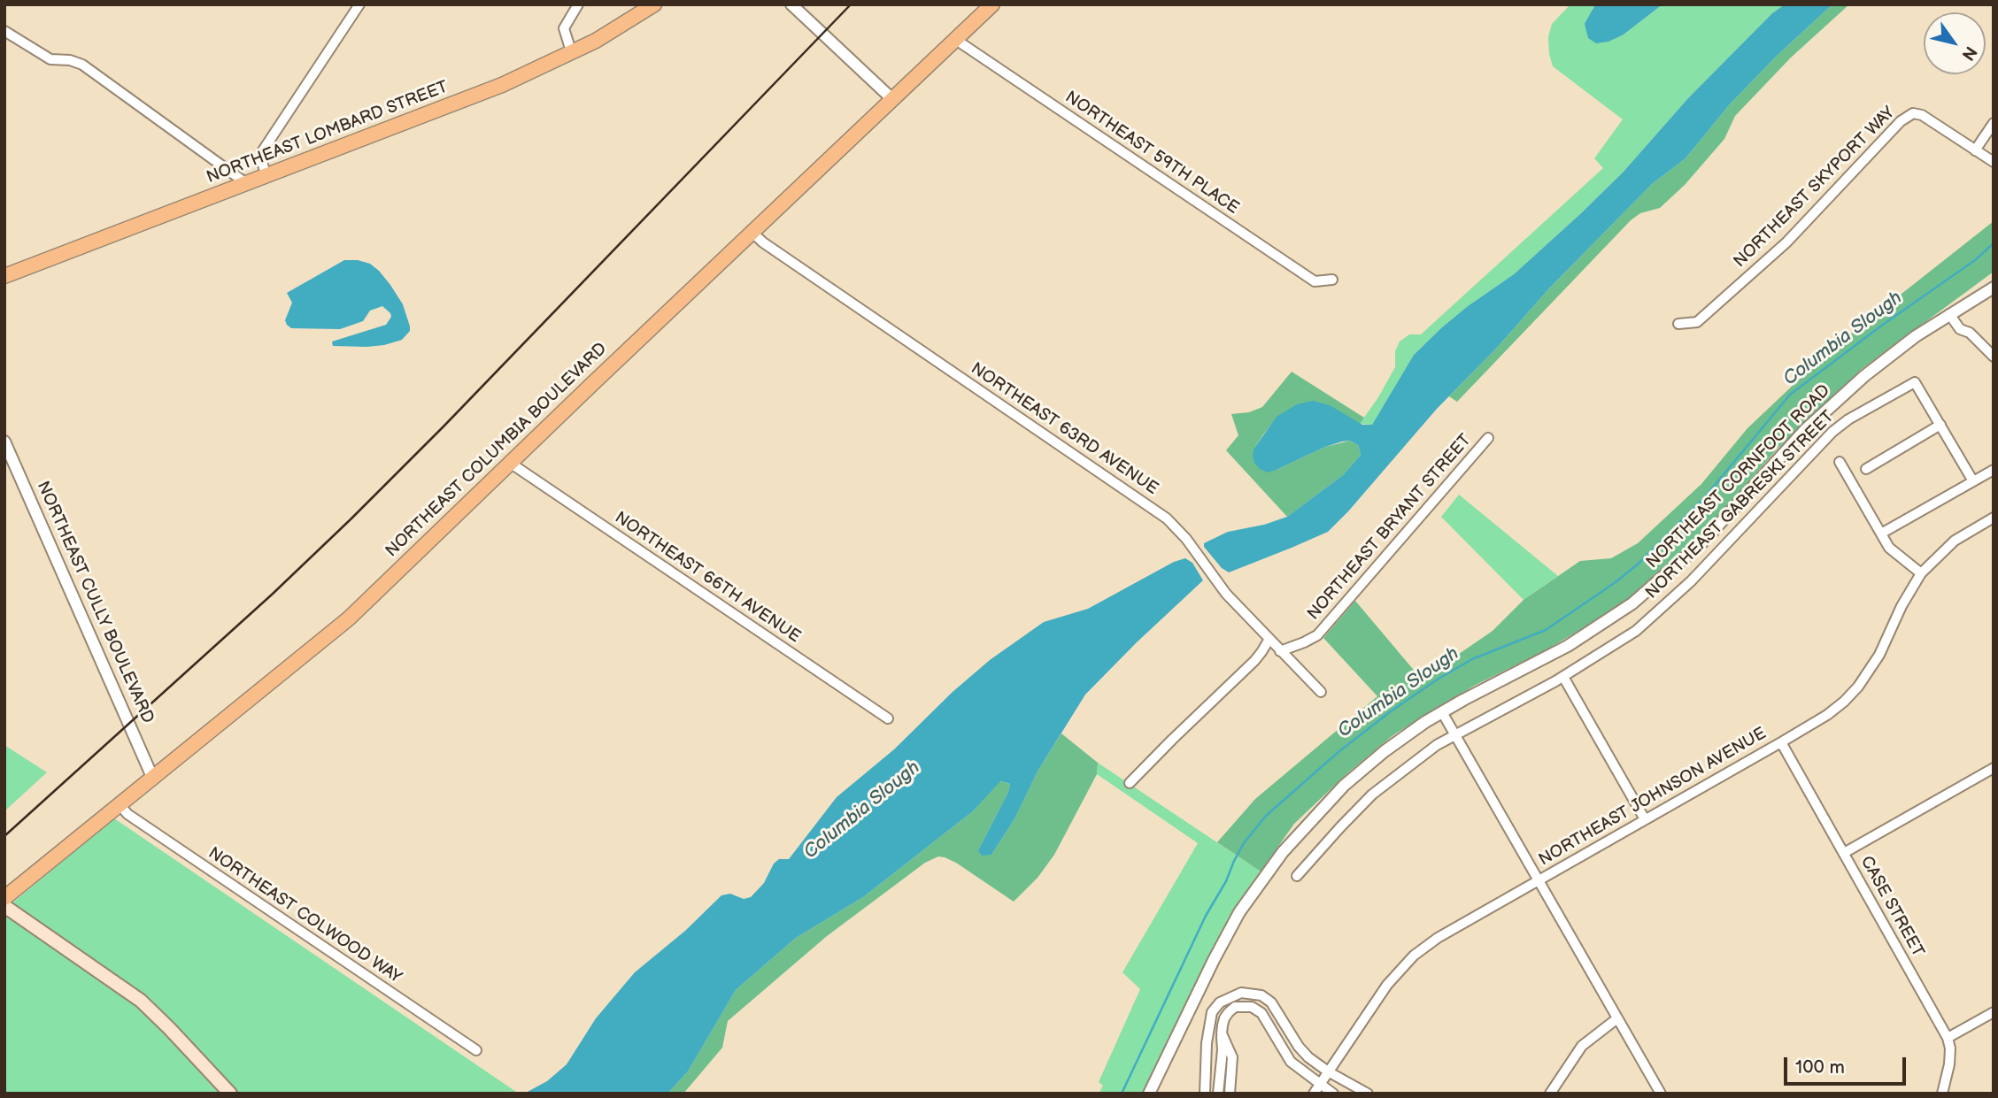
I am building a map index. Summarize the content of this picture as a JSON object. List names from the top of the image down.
{
  "streets": {
    "main road": ["NORTHEAST LOMBARD STREET", "NORTHEAST COLUMBIA BOULEVARD"],
    "street": [
      "NORTHEAST 59TH PLACE",
      "NORTHEAST SKYPORT WAY",
      "NORTHEAST 63RD AVENUE",
      "NORTHEAST CORNFOOT ROAD",
      "NORTHEAST GABRESKI STREET",
      "NORTHEAST BRYANT STREET",
      "NORTHEAST 66TH AVENUE",
      "NORTHEAST CULLY BOULEVARD",
      "NORTHEAST JOHNSON AVENUE",
      "CASE STREET",
      "NORTHEAST COLWOOD WAY"
    ]
  },
  "crossings": [
    ["NORTHEAST 59TH PLACE", "NORTHEAST COLUMBIA BOULEVARD"],
    ["NORTHEAST 63RD AVENUE", "NORTHEAST COLUMBIA BOULEVARD"],
    ["NORTHEAST 63RD AVENUE", "NORTHEAST BRYANT STREET"],
    ["NORTHEAST COLUMBIA BOULEVARD", "NORTHEAST 66TH AVENUE"],
    ["NORTHEAST COLUMBIA BOULEVARD", "NORTHEAST CULLY BOULEVARD"],
    ["NORTHEAST COLUMBIA BOULEVARD", "NORTHEAST COLWOOD WAY"],
    ["NORTHEAST JOHNSON AVENUE", "CASE STREET"]
  ],
  "water": ["Columbia Slough"],
  "scale_bar": "100 m",
  "north": "bottom right"
}
